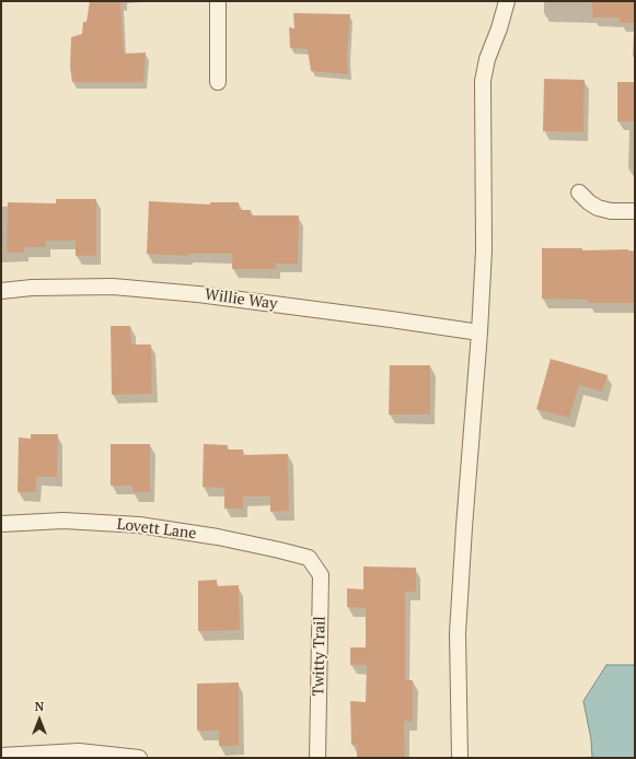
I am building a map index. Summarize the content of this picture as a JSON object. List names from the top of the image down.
{
  "streets": {
    "street": ["Willie Way", "Lovett Lane", "Twitty Trail"]
  },
  "crossings": [
    ["Lovett Lane", "Twitty Trail"]
  ],
  "north": "top"
}
